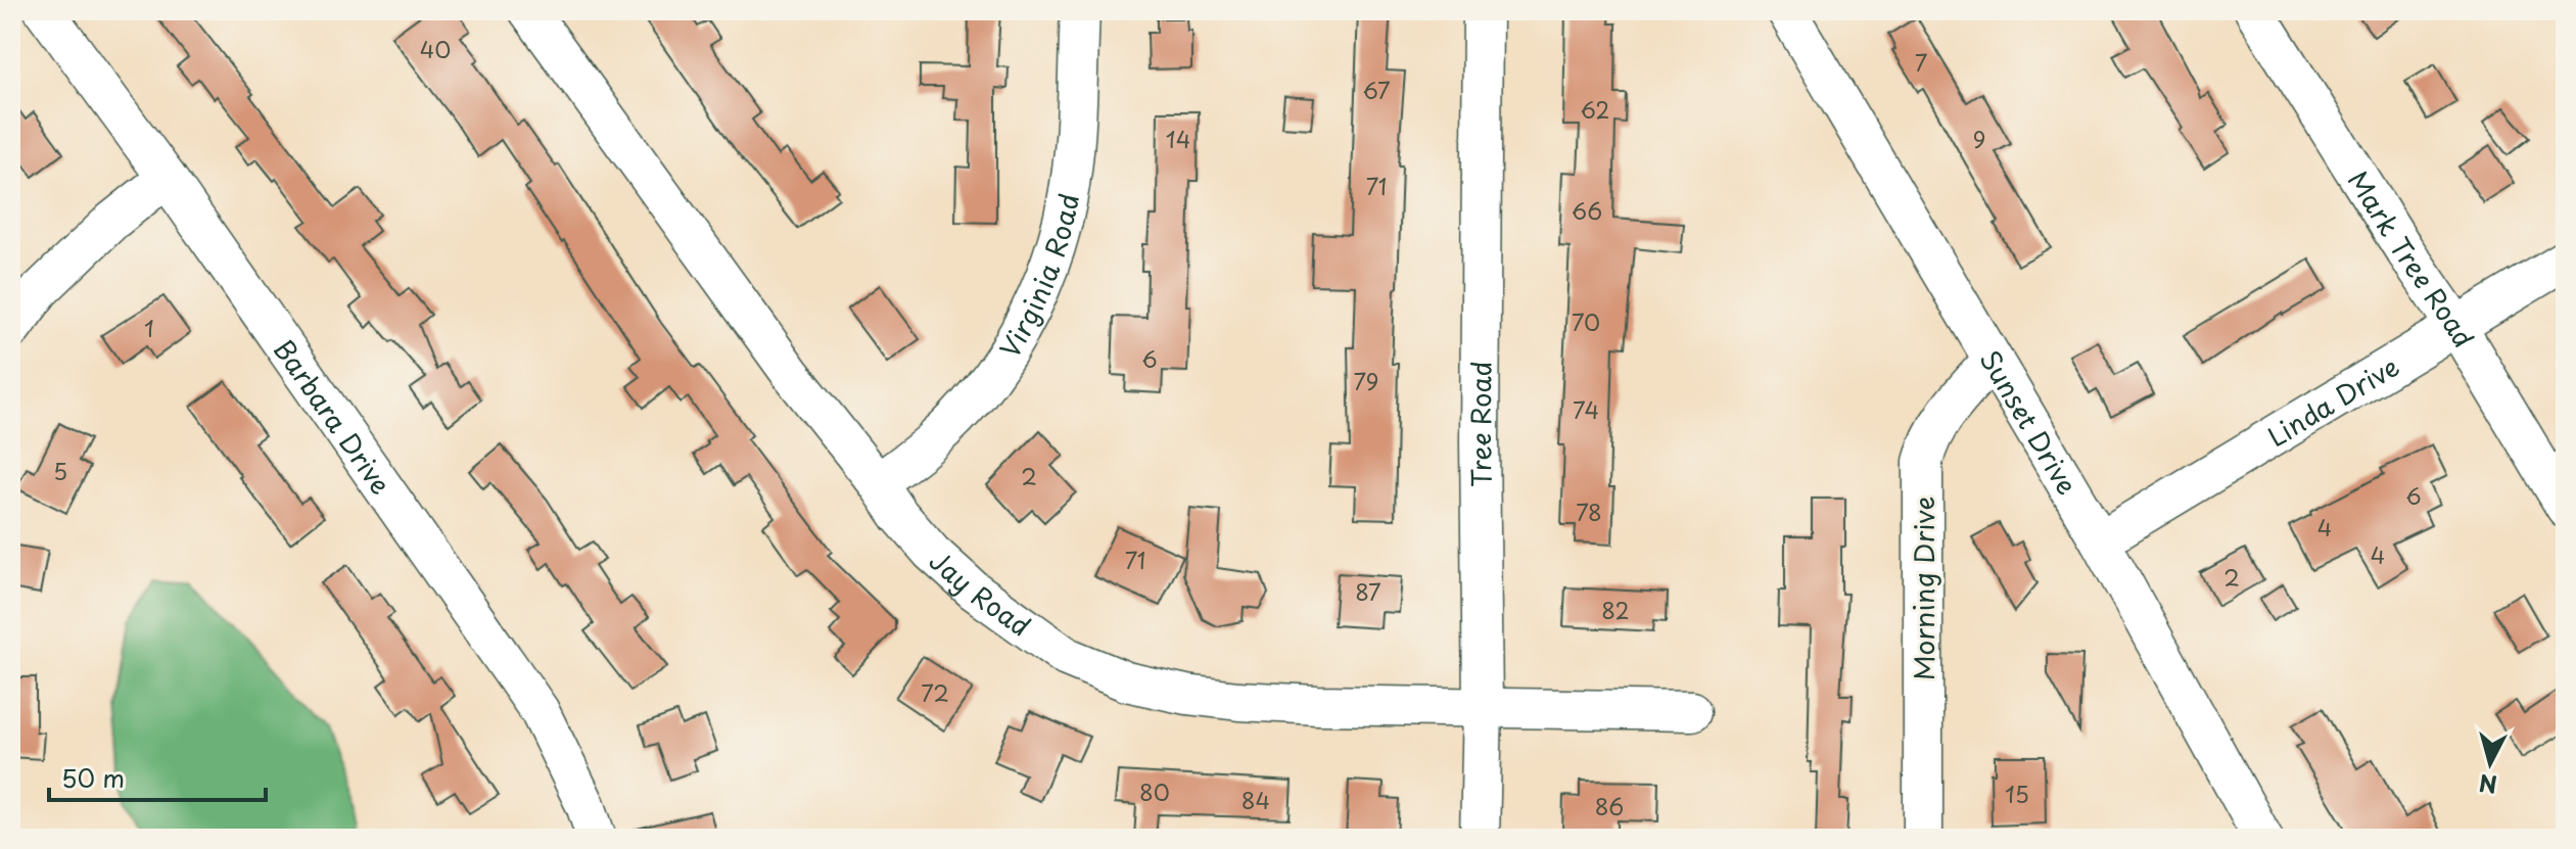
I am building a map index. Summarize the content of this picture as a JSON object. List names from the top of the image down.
{
  "streets": {
    "street": [
      "Mark Tree Road",
      "Virginia Road",
      "Linda Drive",
      "Barbara Drive",
      "Sunset Drive",
      "Tree Road",
      "Morning Drive",
      "Jay Road"
    ]
  },
  "crossings": [
    ["Mark Tree Road", "Linda Drive"],
    ["Virginia Road", "Jay Road"],
    ["Linda Drive", "Sunset Drive"],
    ["Sunset Drive", "Morning Drive"],
    ["Tree Road", "Jay Road"]
  ],
  "house_numbers": [
    "40",
    "7",
    "67",
    "62",
    "14",
    "9",
    "71",
    "66",
    "70",
    "1",
    "6",
    "79",
    "74",
    "5",
    "2",
    "6",
    "78",
    "4",
    "4",
    "71",
    "2",
    "87",
    "82",
    "72",
    "80",
    "15",
    "84",
    "86"
  ],
  "scale_bar": "50 m",
  "north": "bottom"
}
